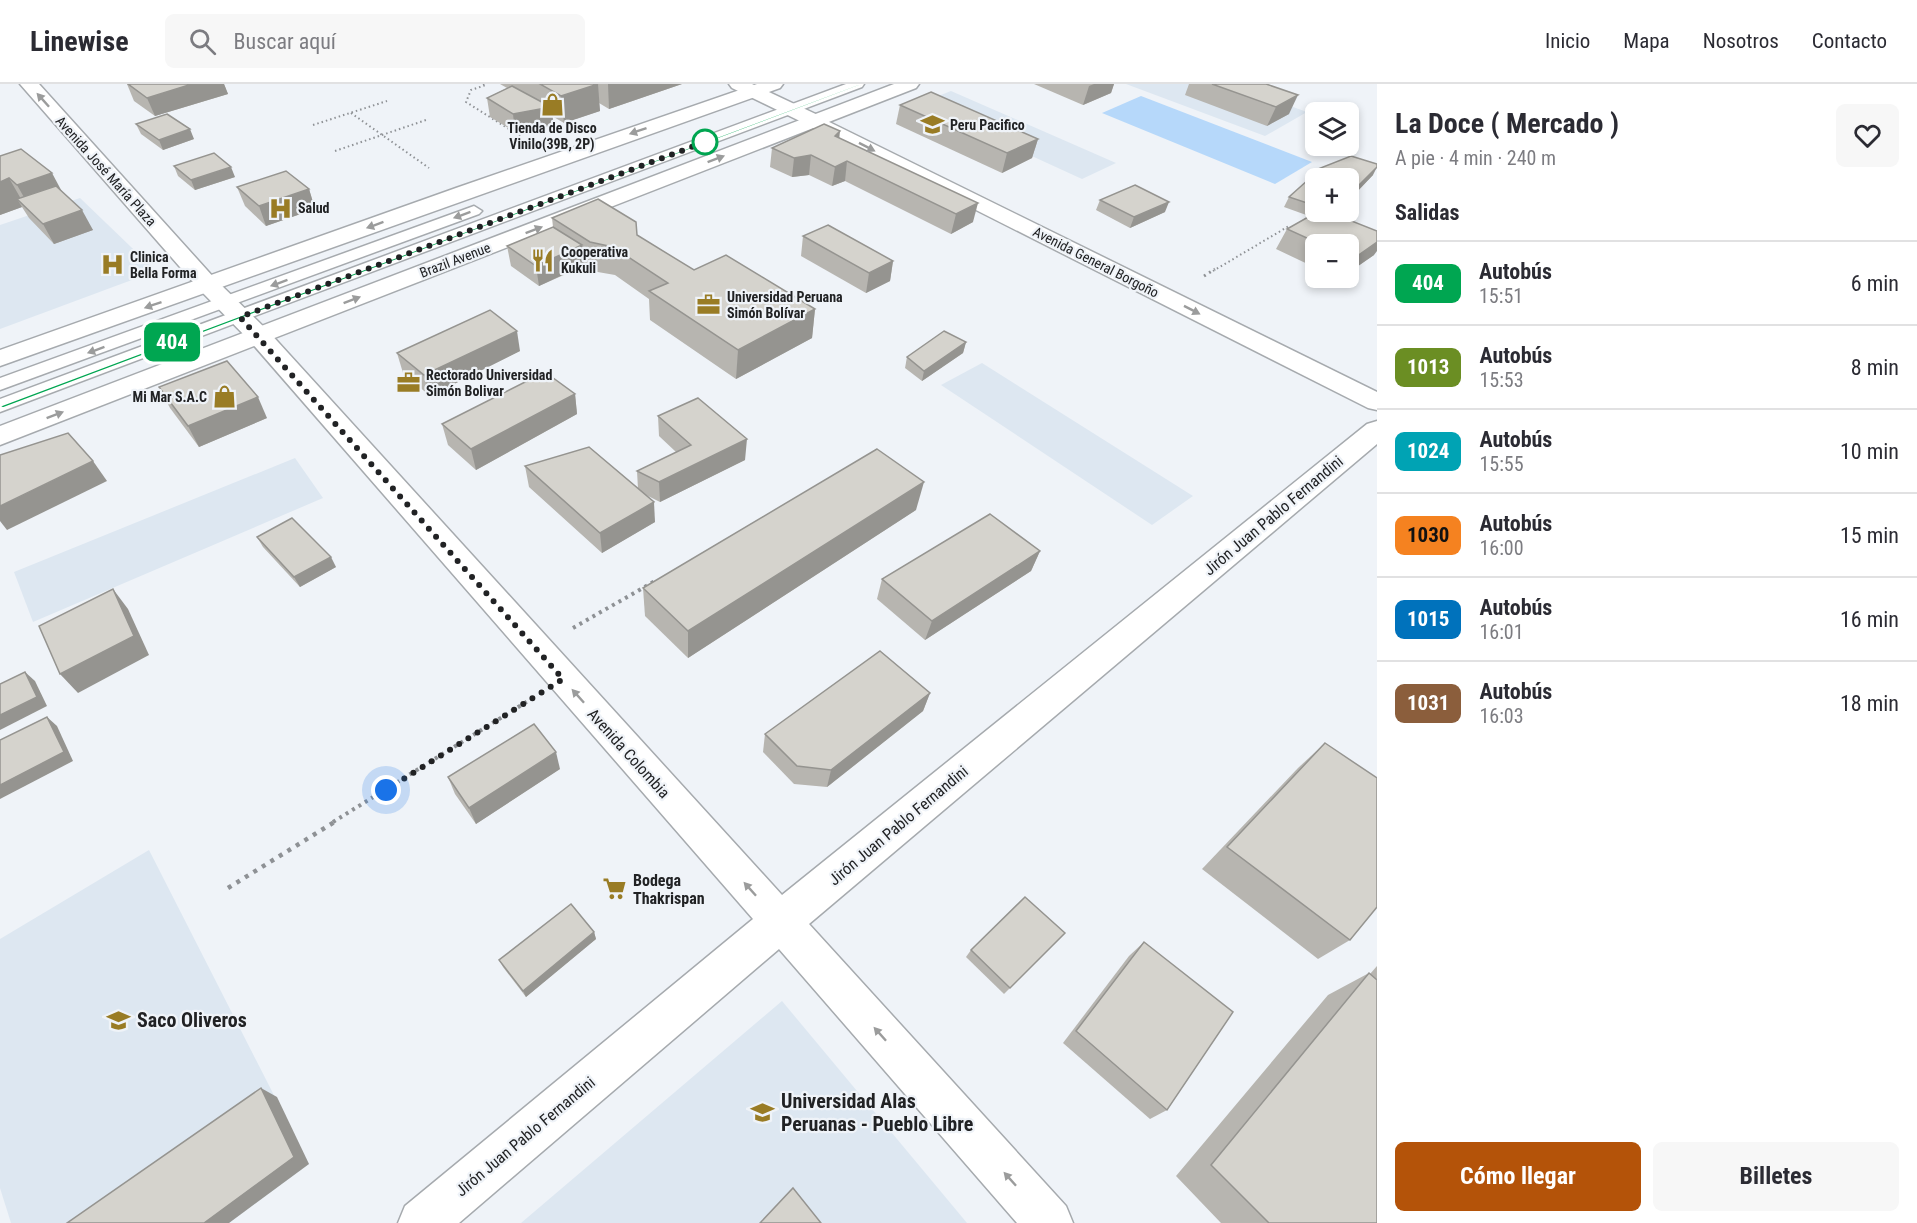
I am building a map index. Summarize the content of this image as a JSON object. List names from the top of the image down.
{
  "streets": {
    "street": [
      "Avenida José María Plaza",
      "Brazil Avenue",
      "Avenida General Borgoño",
      "Jirón Juan Pablo Fernandini",
      "Avenida Colombia"
    ]
  },
  "crossings": [
    ["Avenida José María Plaza", "Avenida Colombia"],
    ["Brazil Avenue", "Avenida General Borgoño"],
    ["Brazil Avenue", "Avenida Colombia"],
    ["Jirón Juan Pablo Fernandini", "Avenida Colombia"]
  ],
  "one_way": ["Avenida José María Plaza", "Avenida General Borgoño", "Avenida Colombia"],
  "places": {
    "shop": ["Tienda de Disco Vinilo(39B, 2P)", "Mi Mar S.A.C"],
    "school or university": ["Peru Pacifico", "Saco Oliveros", "Universidad Alas Peruanas - Pueblo Libre"],
    "hospital": ["Salud", "Clinica Bella Forma"],
    "restaurant": ["Cooperativa Kukuli"],
    "office": ["Universidad Peruana Simón Bolívar", "Rectorado Universidad Simón Bolivar"],
    "supermarket": ["Bodega Thakrispan"]
  },
  "lines": ["bus line 404"],
  "page": {
    "header": "Linewise",
    "search": "Buscar aquí",
    "nav": [
      "Inicio",
      "Mapa",
      "Nosotros",
      "Contacto"
    ],
    "on_map": "404",
    "heading": [
      ["La Doce ( Mercado )", "A pie · 4 min · 240 m"],
      "Salidas"
    ],
    "map_buttons": ["+", "−"],
    "list": [
      {
        "mark": "404",
        "name": "Autobús",
        "note": "15:51",
        "value": "6 min"
      },
      {
        "mark": "1013",
        "name": "Autobús",
        "note": "15:53",
        "value": "8 min"
      },
      {
        "mark": "1024",
        "name": "Autobús",
        "note": "15:55",
        "value": "10 min"
      },
      {
        "mark": "1030",
        "name": "Autobús",
        "note": "16:00",
        "value": "15 min"
      },
      {
        "mark": "1015",
        "name": "Autobús",
        "note": "16:01",
        "value": "16 min"
      },
      {
        "mark": "1031",
        "name": "Autobús",
        "note": "16:03",
        "value": "18 min"
      }
    ],
    "buttons": ["Cómo llegar", "Billetes"]
  }
}
